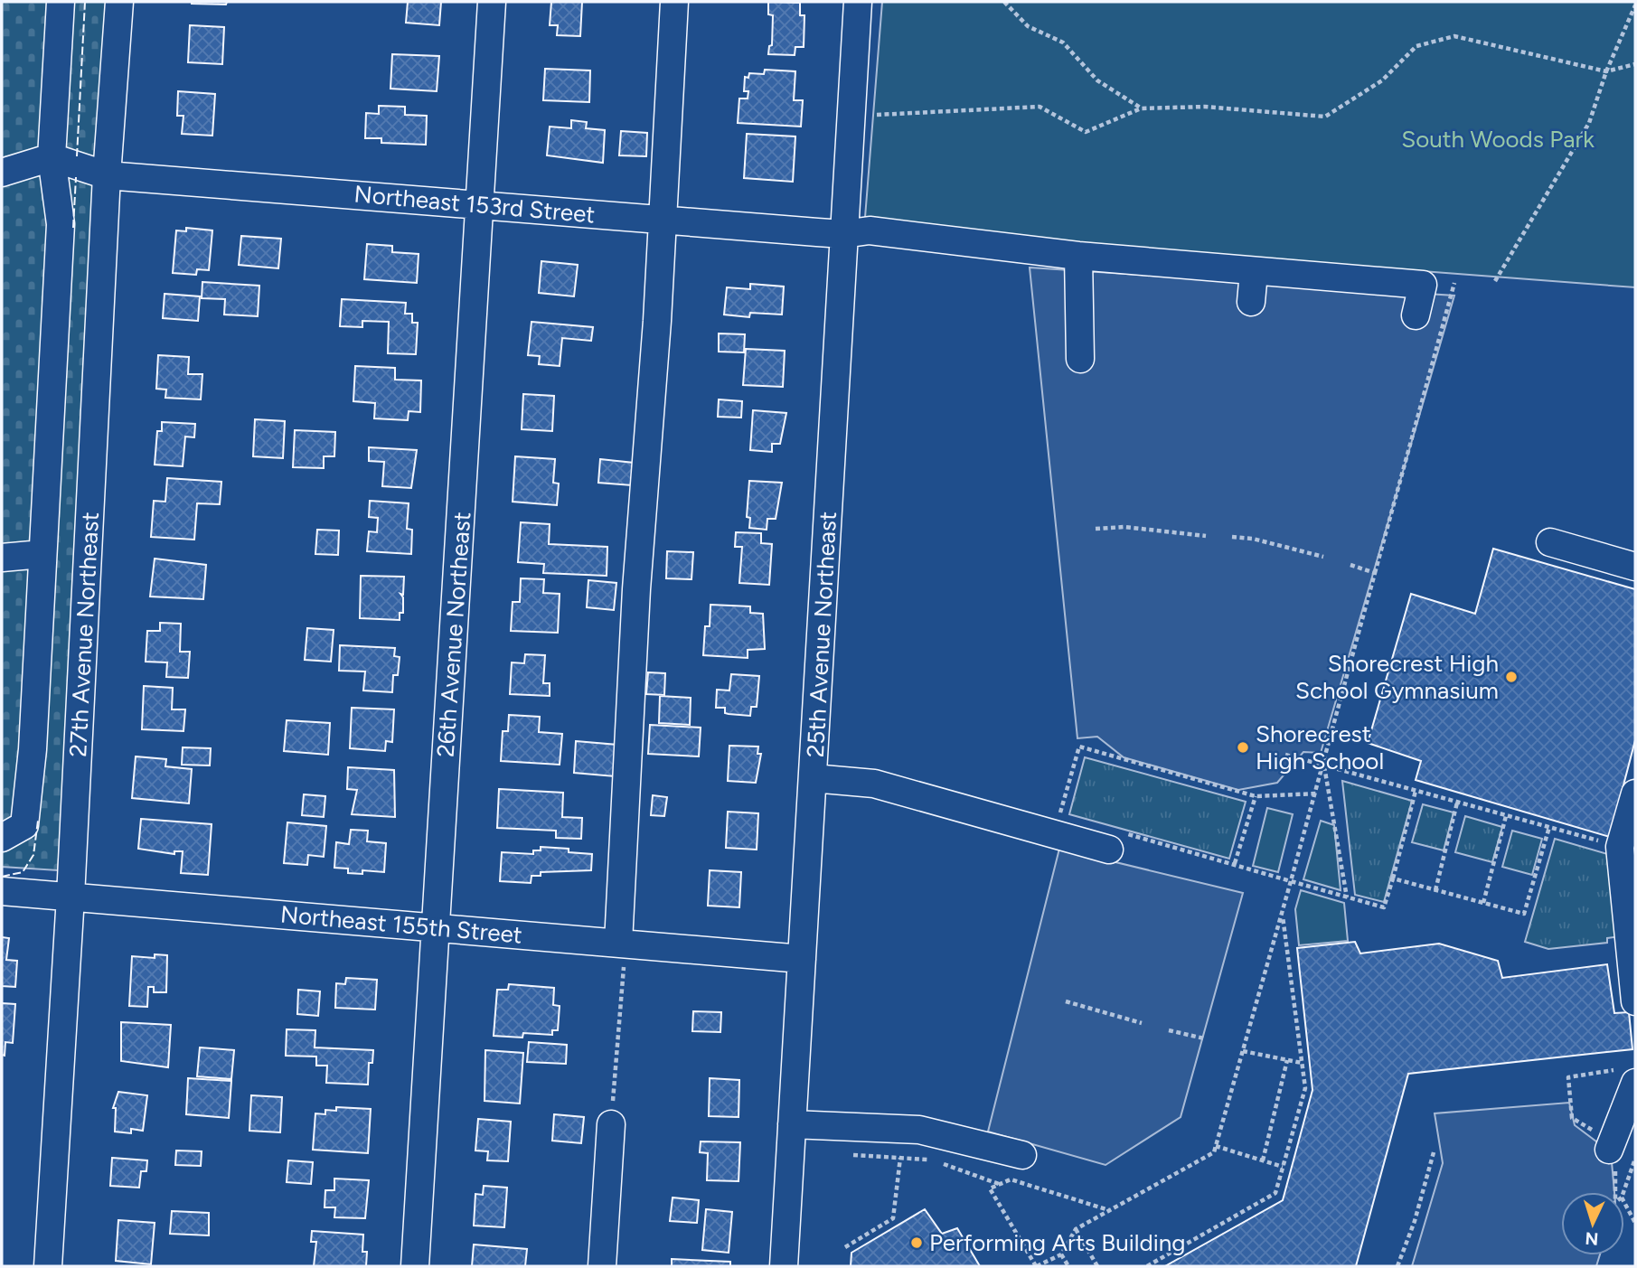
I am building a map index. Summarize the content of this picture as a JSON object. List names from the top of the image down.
{
  "streets": {
    "street": [
      "Northeast 153rd Street",
      "27th Avenue Northeast",
      "26th Avenue Northeast",
      "25th Avenue Northeast",
      "Northeast 155th Street"
    ]
  },
  "crossings": [
    ["Northeast 153rd Street", "27th Avenue Northeast"],
    ["Northeast 153rd Street", "26th Avenue Northeast"],
    ["Northeast 153rd Street", "25th Avenue Northeast"],
    ["27th Avenue Northeast", "Northeast 155th Street"],
    ["26th Avenue Northeast", "Northeast 155th Street"],
    ["25th Avenue Northeast", "Northeast 155th Street"]
  ],
  "parks": ["South Woods Park"],
  "places": ["Shorecrest High School Gymnasium", "Shorecrest High School", "Performing Arts Building"],
  "north": "bottom"
}
